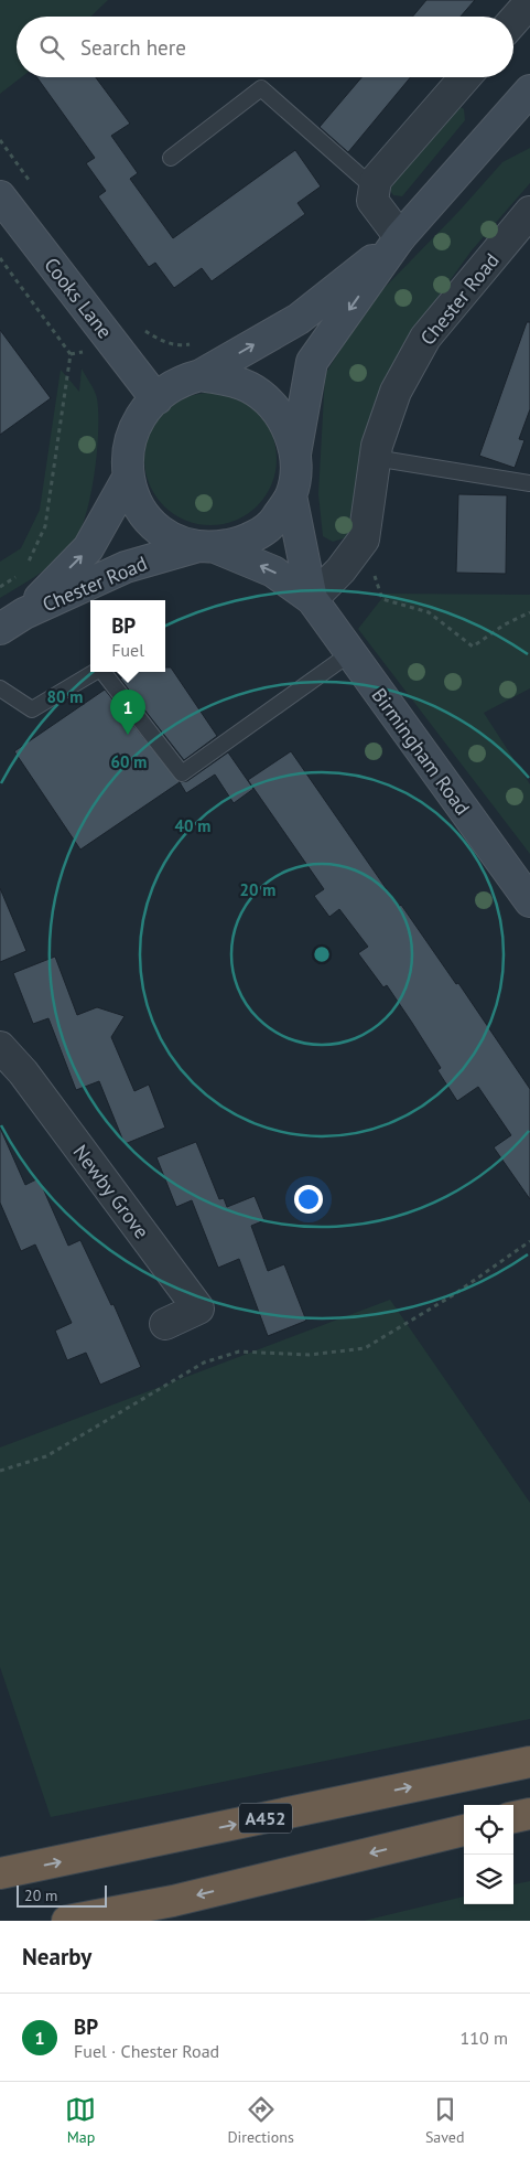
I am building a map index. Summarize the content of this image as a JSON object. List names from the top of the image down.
{
  "streets": {
    "highway": ["A452"],
    "main road": ["Cooks Lane", "Chester Road", "Birmingham Road"],
    "street": ["Newby Grove"]
  },
  "crossings": [
    ["Cooks Lane", "Chester Road"],
    ["Cooks Lane", "Birmingham Road"],
    ["Chester Road", "Birmingham Road"]
  ],
  "scale_bar": "20 m",
  "page": {
    "search": "Search here",
    "popup": ["BP", "Fuel"],
    "pins": "1",
    "scale": "20 m",
    "heading": "Nearby",
    "list": [
      {
        "mark": "1",
        "name": "BP",
        "note": "Fuel · Chester Road",
        "value": "110 m"
      }
    ],
    "nav": ["Map", "Directions", "Saved"]
  },
  "rings": [
    "80 m",
    "60 m",
    "40 m",
    "20 m"
  ]
}
